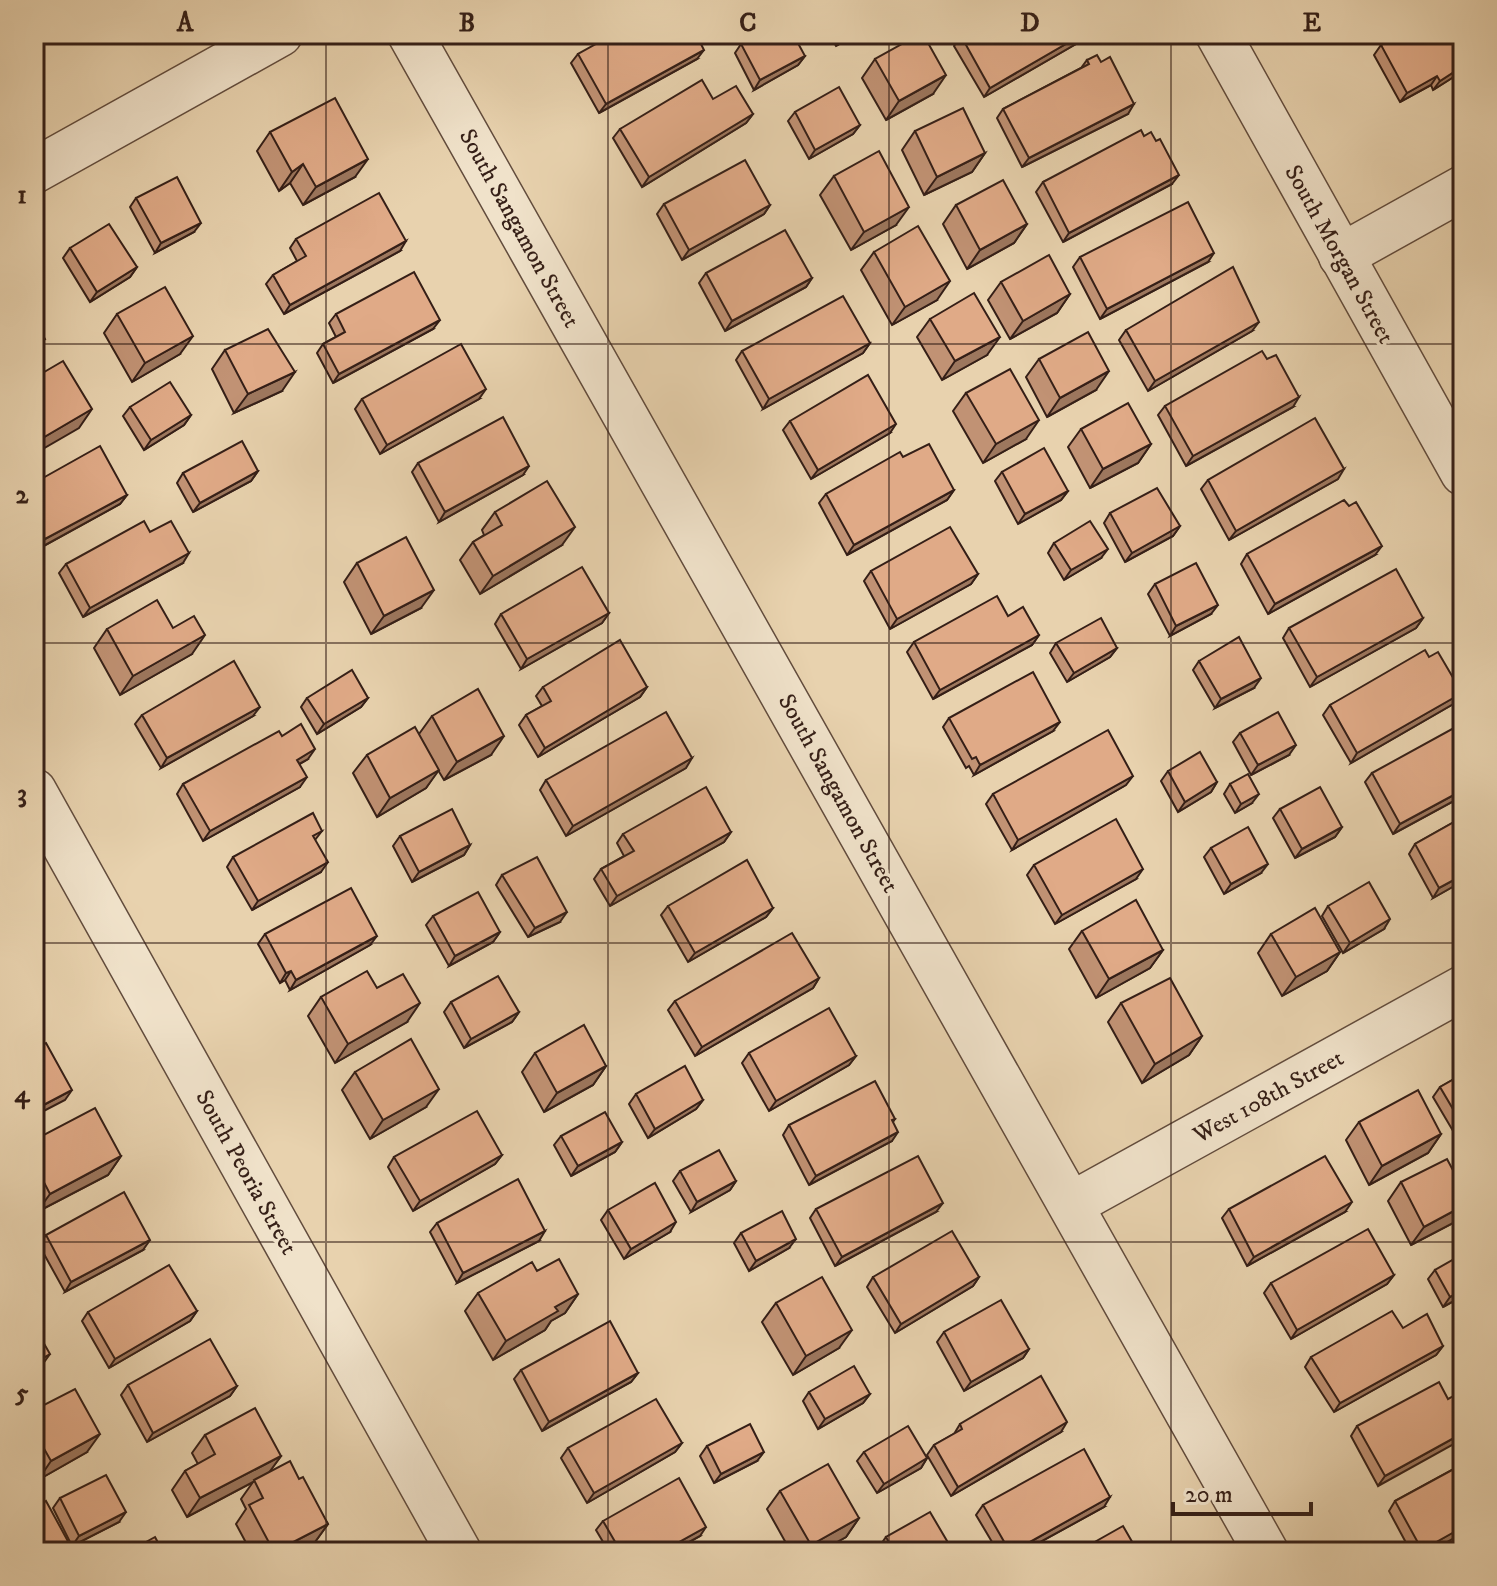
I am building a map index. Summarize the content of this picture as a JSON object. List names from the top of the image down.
{
  "streets": {
    "street": [
      "South Sangamon Street",
      "South Morgan Street",
      "West 108th Street",
      "South Peoria Street"
    ]
  },
  "crossings": [
    ["South Sangamon Street", "West 108th Street"]
  ],
  "scale_bar": "20 m",
  "grid": {
    "columns": [
      "A",
      "B",
      "C",
      "D",
      "E"
    ],
    "rows": [
      "1",
      "2",
      "3",
      "4",
      "5"
    ]
  }
}
